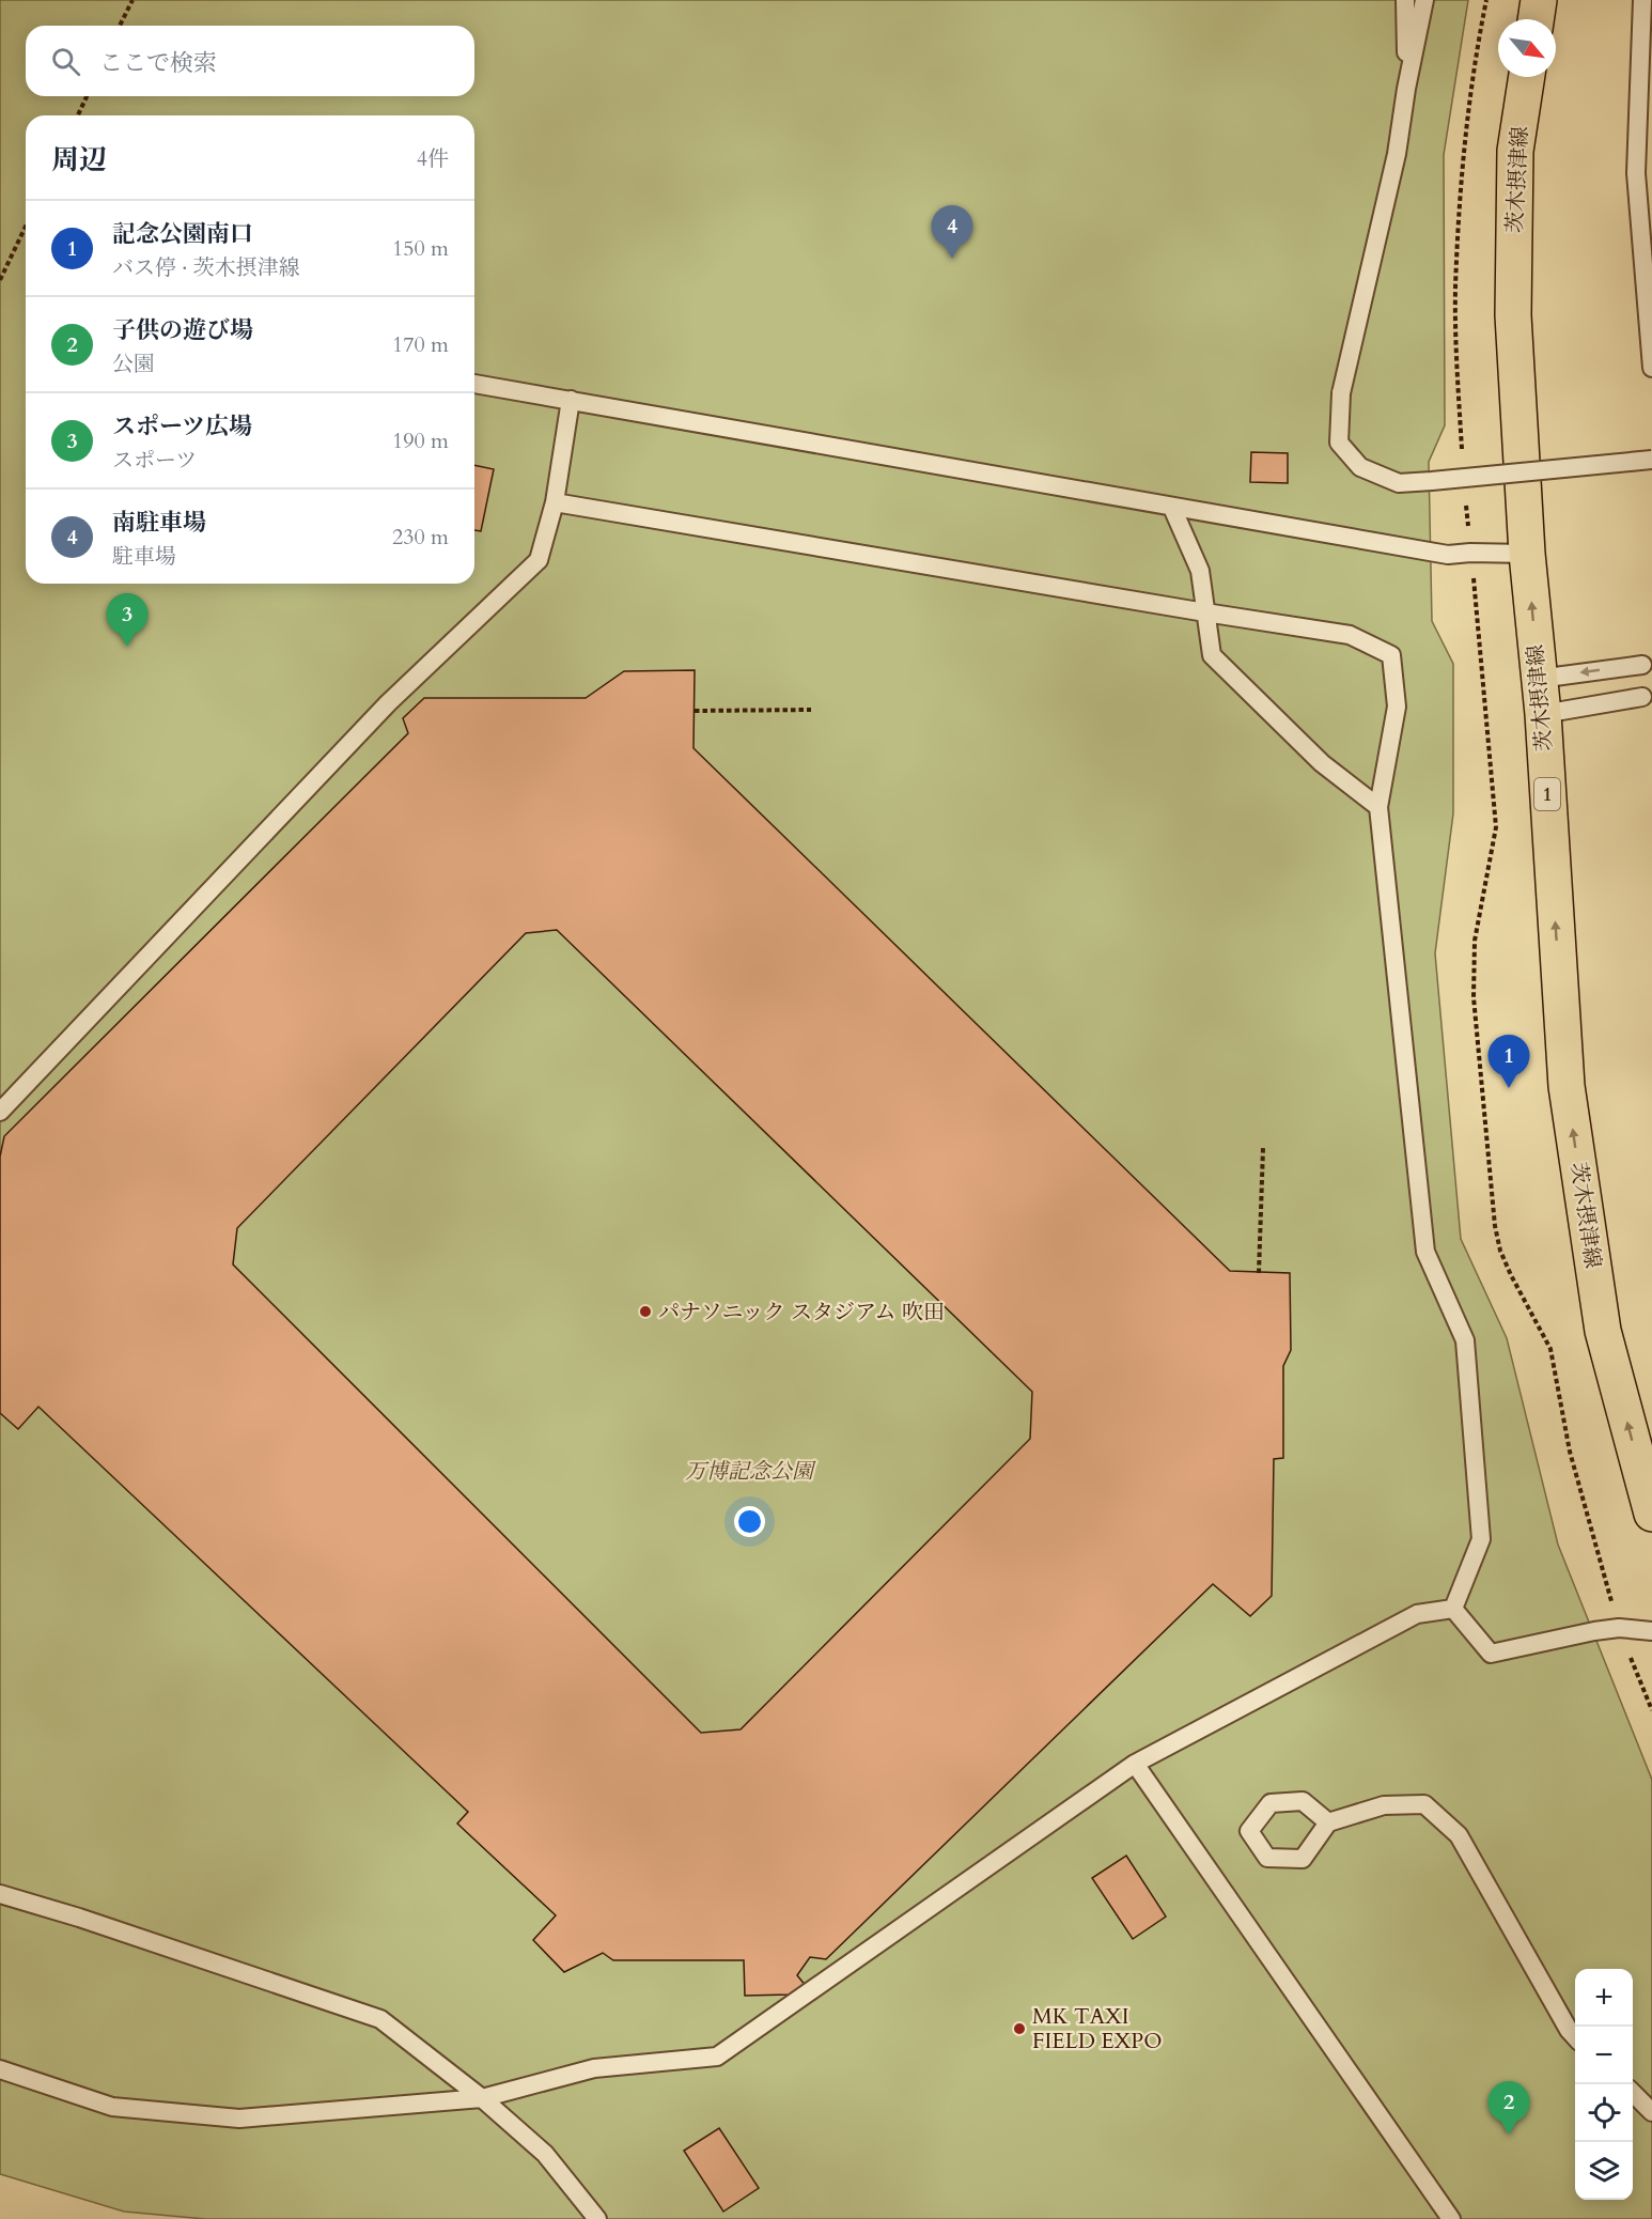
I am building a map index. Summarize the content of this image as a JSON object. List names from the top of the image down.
{
  "streets": {
    "main road": ["茨木摂津線", "1"]
  },
  "one_way": ["茨木摂津線"],
  "parks": ["万博記念公園"],
  "places": ["パナソニック スタジアム 吹田", "MK TAXI FIELD EXPO"],
  "north": "bottom right",
  "page": {
    "search": "ここで検索",
    "heading": ["周辺", "4件"],
    "list": [
      {
        "mark": "1",
        "name": "記念公園南口",
        "note": "バス停 · 茨木摂津線",
        "value": "150 m"
      },
      {
        "mark": "2",
        "name": "子供の遊び場",
        "note": "公園",
        "value": "170 m"
      },
      {
        "mark": "3",
        "name": "スポーツ広場",
        "note": "スポーツ",
        "value": "190 m"
      },
      {
        "mark": "4",
        "name": "南駐車場",
        "note": "駐車場",
        "value": "230 m"
      }
    ],
    "pins": [
      "4",
      "3",
      "1",
      "2"
    ],
    "map_buttons": ["+", "−"]
  }
}
